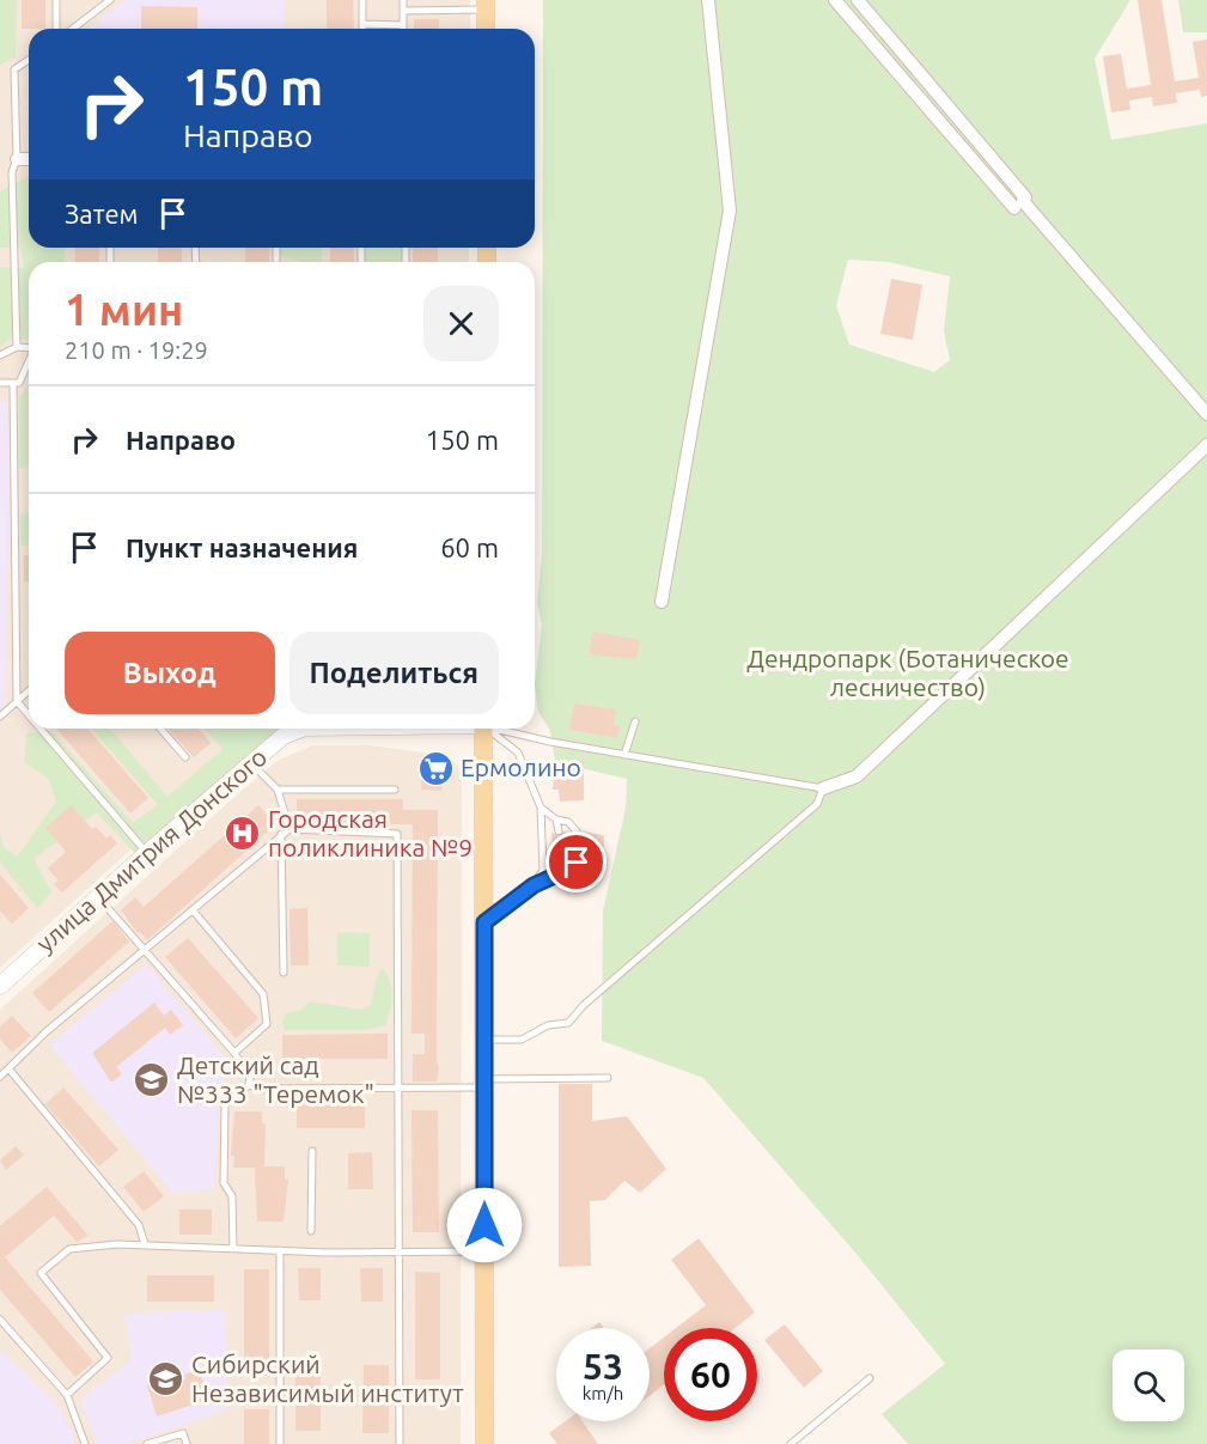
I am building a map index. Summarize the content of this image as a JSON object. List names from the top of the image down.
{
  "streets": {
    "street": ["улица Дмитрия Донского"]
  },
  "parks": ["Дендропарк (Ботаническое лесничество)"],
  "places": {
    "supermarket": ["Ермолино"],
    "hospital": ["Городская поликлиника №9"],
    "school or university": ["Детский сад №333 \"Теремок\"", "Сибирский Независимый институт"]
  },
  "page": {
    "turn": ["150 m", "Направо"],
    "then": "Затем",
    "heading": ["1 мин", "210 m · 19:29"],
    "list": [
      {
        "name": "Направо",
        "value": "150 m"
      },
      {
        "name": "Пункт назначения",
        "value": "60 m"
      }
    ],
    "buttons": ["Выход", "Поделиться"],
    "speed": "53 km/h",
    "limit": "60"
  }
}
